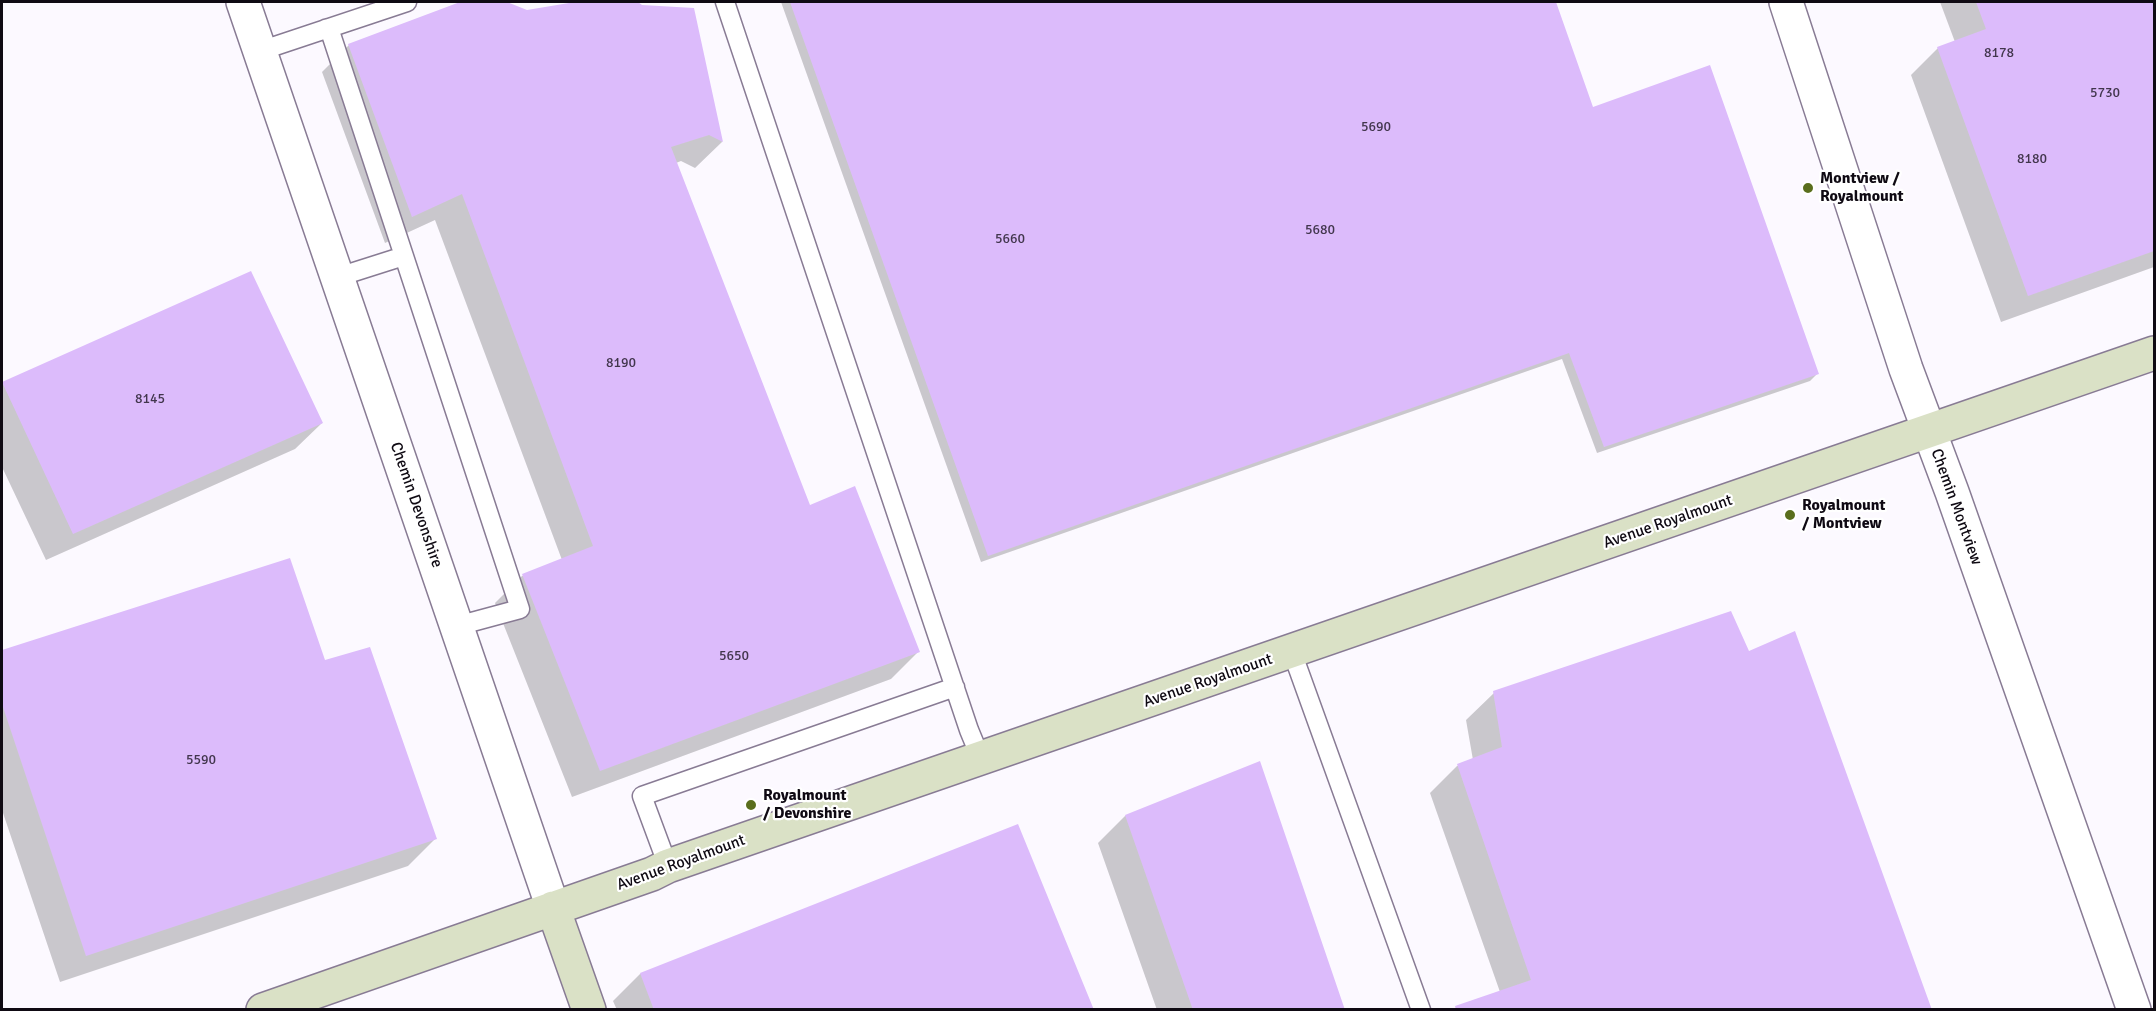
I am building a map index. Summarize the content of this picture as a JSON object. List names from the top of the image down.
{
  "streets": {
    "street": ["Chemin Devonshire", "Chemin Montview", "Avenue Royalmount"]
  },
  "crossings": [
    ["Chemin Devonshire", "Avenue Royalmount"],
    ["Chemin Montview", "Avenue Royalmount"]
  ],
  "places": ["Montview / Royalmount", "Royalmount / Montview", "Royalmount / Devonshire"],
  "house_numbers": [
    "8178",
    "5730",
    "5690",
    "8180",
    "5680",
    "5660",
    "8190",
    "8145",
    "5650",
    "5590"
  ]
}
